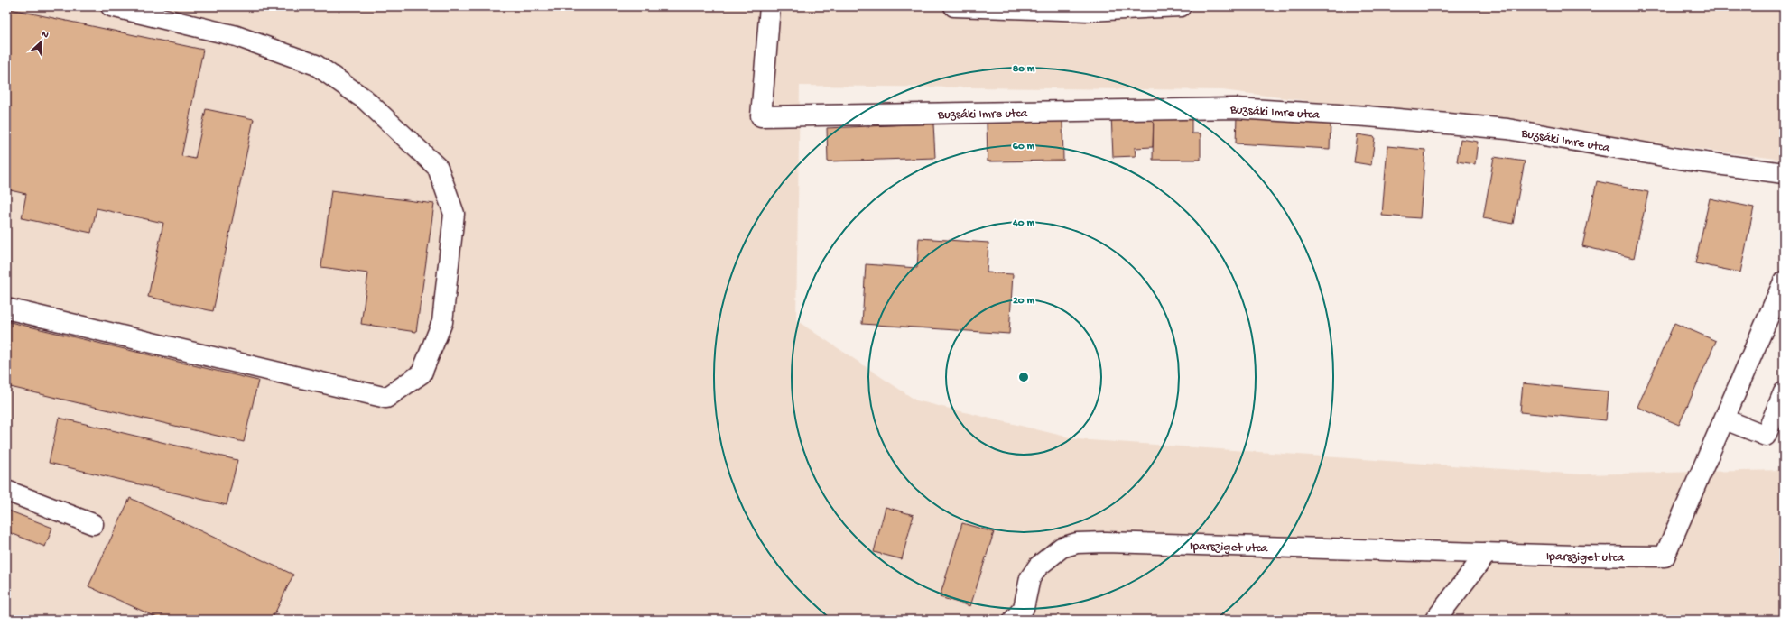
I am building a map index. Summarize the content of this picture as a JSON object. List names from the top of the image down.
{
  "streets": {
    "street": ["Buzsáki Imre utca", "Iparsziget utca"]
  },
  "north": "top right",
  "rings": [
    "80 m",
    "60 m",
    "40 m",
    "20 m"
  ]
}
